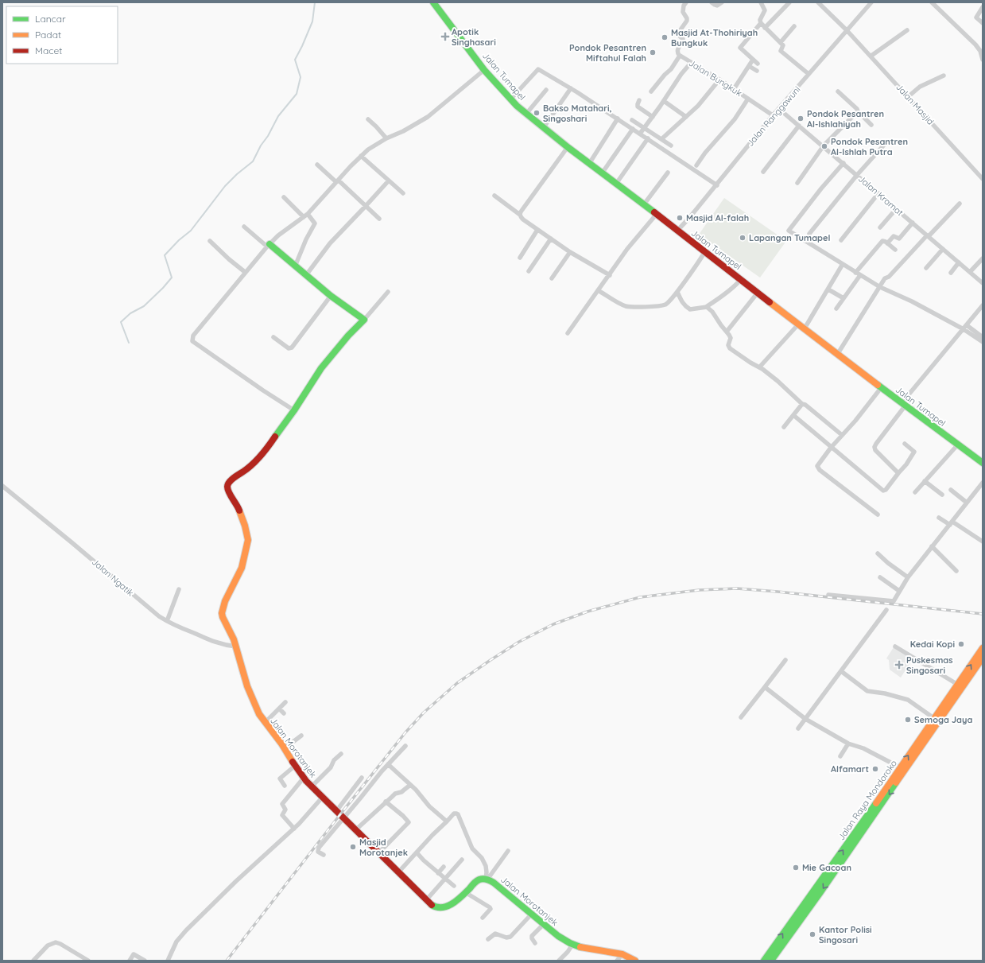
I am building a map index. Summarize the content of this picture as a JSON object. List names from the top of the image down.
{
  "streets": {
    "main road": ["Jalan Tumapel", "Jalan Morotanjek", "Jalan Raya Mondoroko"],
    "street": [
      "Jalan Bungkuk",
      "Jalan Masjid",
      "Jalan Ranggawuni",
      "Jalan Kramat",
      "Jalan Ngatik"
    ]
  },
  "crossings": [
    ["Jalan Tumapel", "Jalan Ranggawuni"],
    ["Jalan Bungkuk", "Jalan Ranggawuni"],
    ["Jalan Masjid", "Jalan Ranggawuni"],
    ["Jalan Ranggawuni", "Jalan Kramat"],
    ["Jalan Ngatik", "Jalan Morotanjek"]
  ],
  "places": {
    "health": ["Apotik Singhasari", "Puskesmas Singosari"],
    "other": [
      "Masjid At-Thohiriyah Bungkuk",
      "Pondok Pesantren Miftahul Falah",
      "Bakso Matahari, Singoshari",
      "Pondok Pesantren Al-Ishlahiyah",
      "Pondok Pesantren Al-Ishlah Putra",
      "Masjid Al-falah",
      "Lapangan Tumapel",
      "Kedai Kopi",
      "Semoga Jaya",
      "Alfamart",
      "Masjid Morotanjek",
      "Mie Gacoan",
      "Kantor Polisi Singosari"
    ]
  },
  "legend": ["Lancar", "Padat", "Macet"]
}
